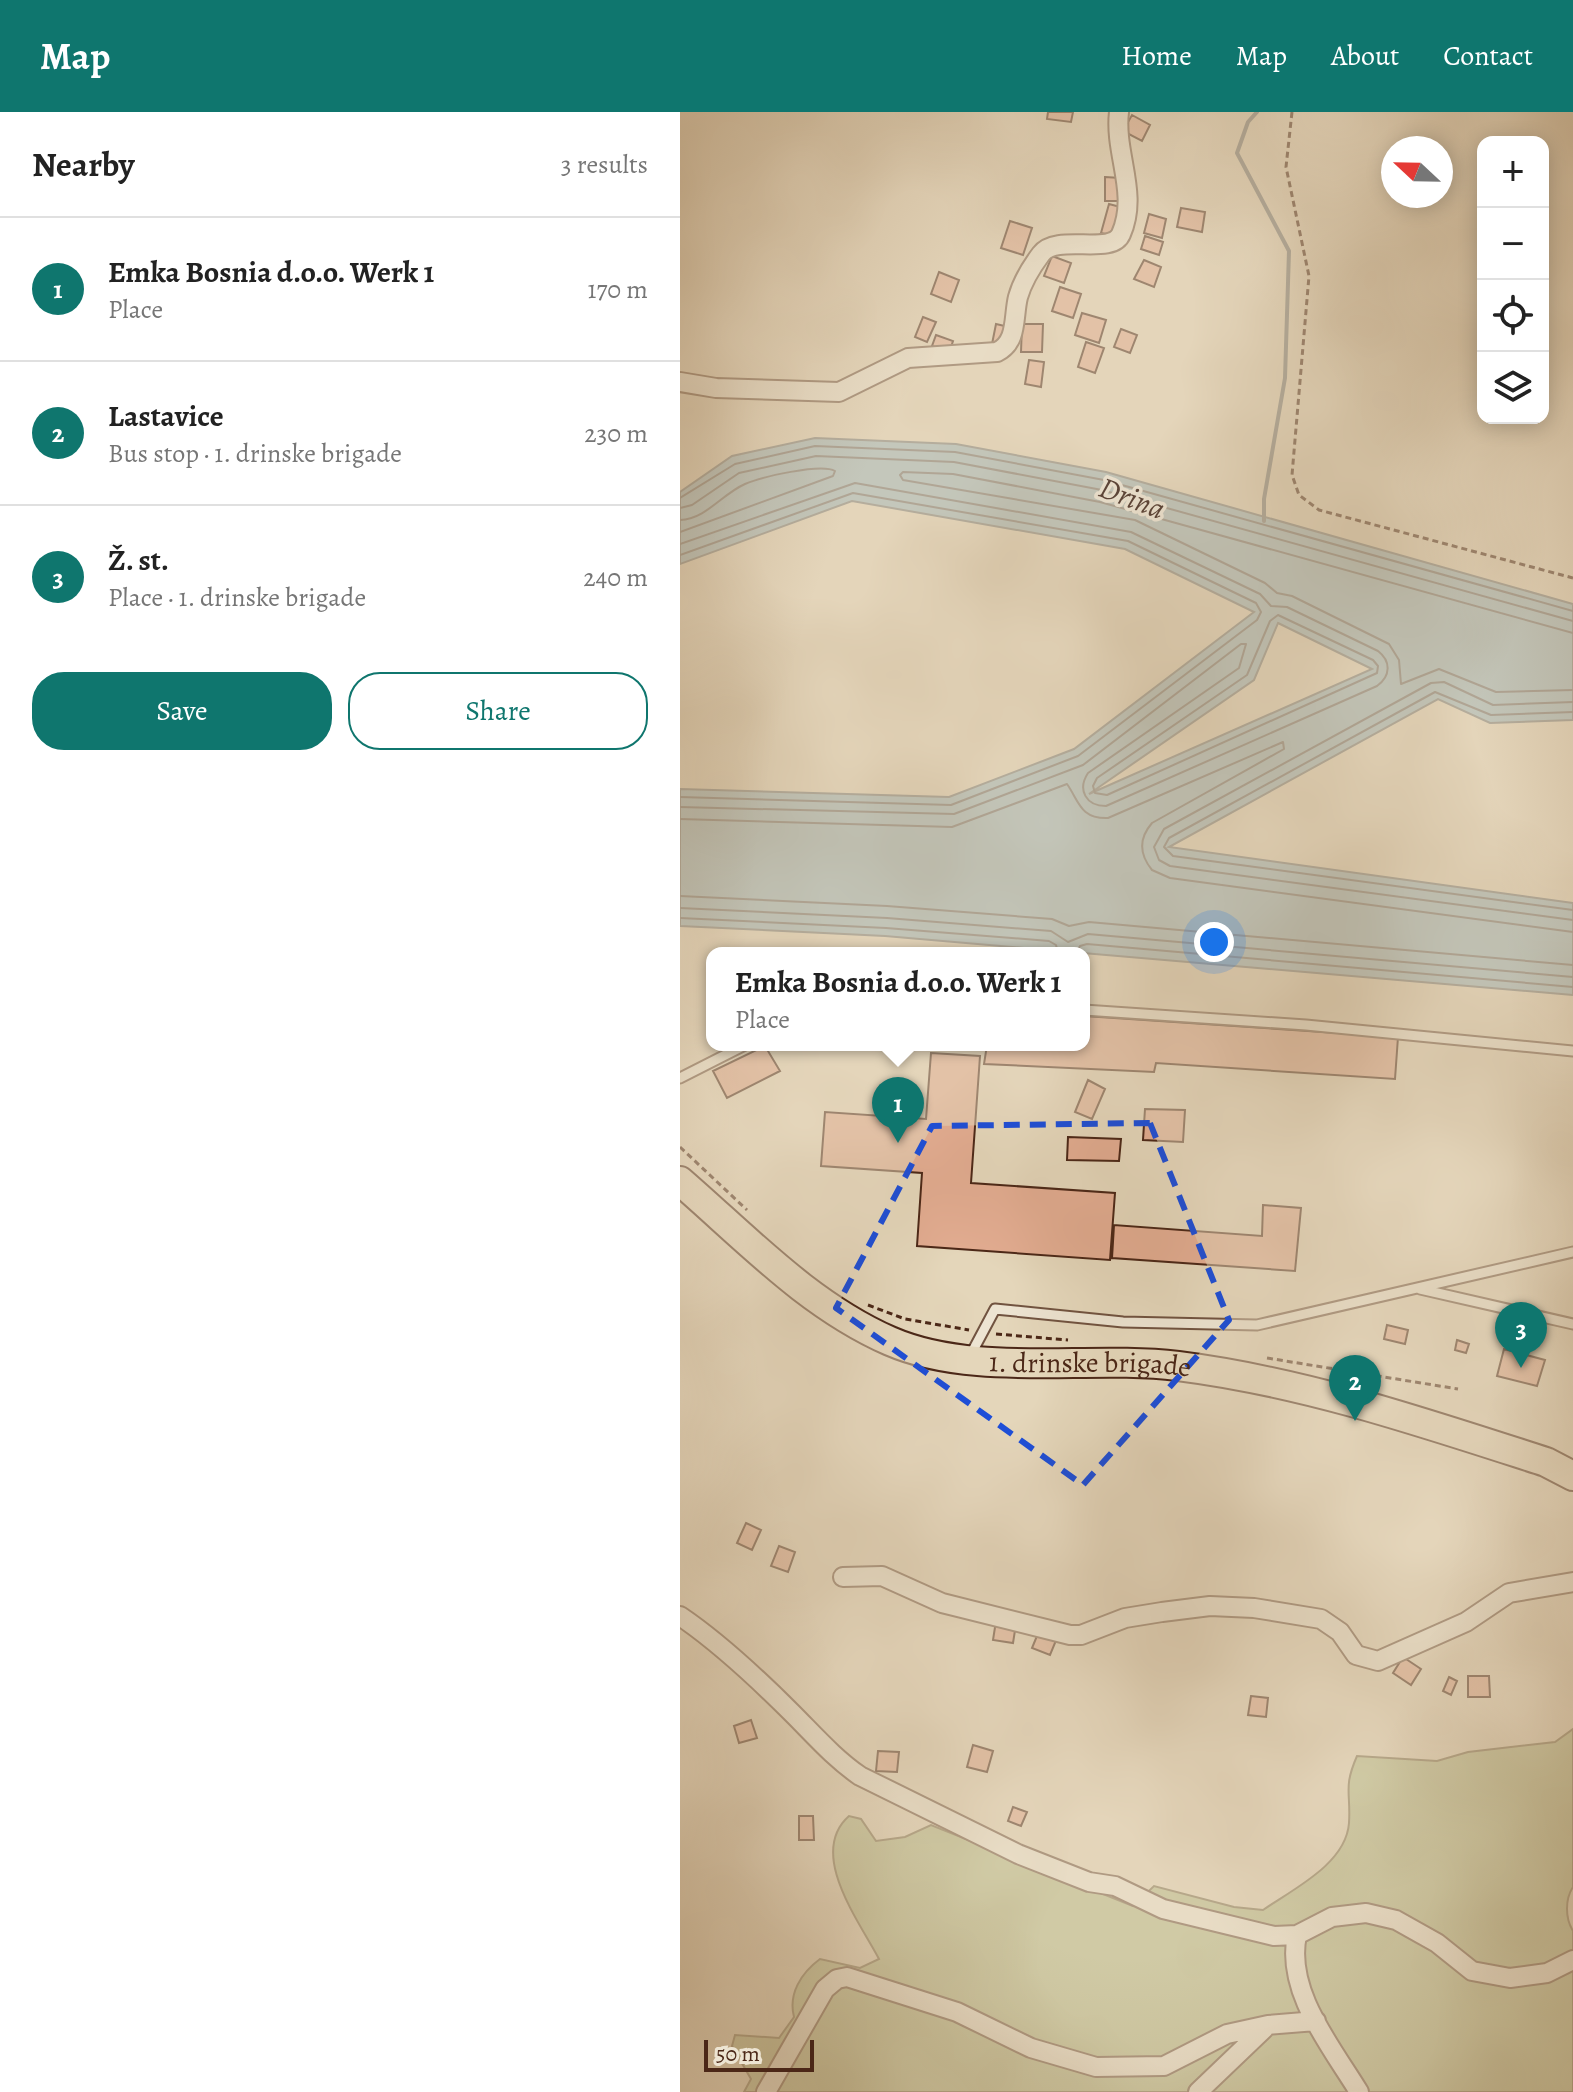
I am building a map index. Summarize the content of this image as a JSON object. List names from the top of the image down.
{
  "streets": {
    "main road": ["1. drinske brigade"]
  },
  "water": ["Drina"],
  "scale_bar": "50 m",
  "north": "left",
  "page": {
    "header": "Map",
    "nav": [
      "Home",
      "Map",
      "About",
      "Contact"
    ],
    "heading": ["Nearby", "3 results"],
    "map_buttons": ["+", "−"],
    "list": [
      {
        "mark": "1",
        "name": "Emka Bosnia d.o.o. Werk 1",
        "note": "Place",
        "value": "170 m"
      },
      {
        "mark": "2",
        "name": "Lastavice",
        "note": "Bus stop · 1. drinske brigade",
        "value": "230 m"
      },
      {
        "mark": "3",
        "name": "Ž. st.",
        "note": "Place · 1. drinske brigade",
        "value": "240 m"
      }
    ],
    "buttons": ["Save", "Share"],
    "popup": ["Emka Bosnia d.o.o. Werk 1", "Place"],
    "pins": ["1", "3", "2"],
    "scale": "50 m"
  }
}
